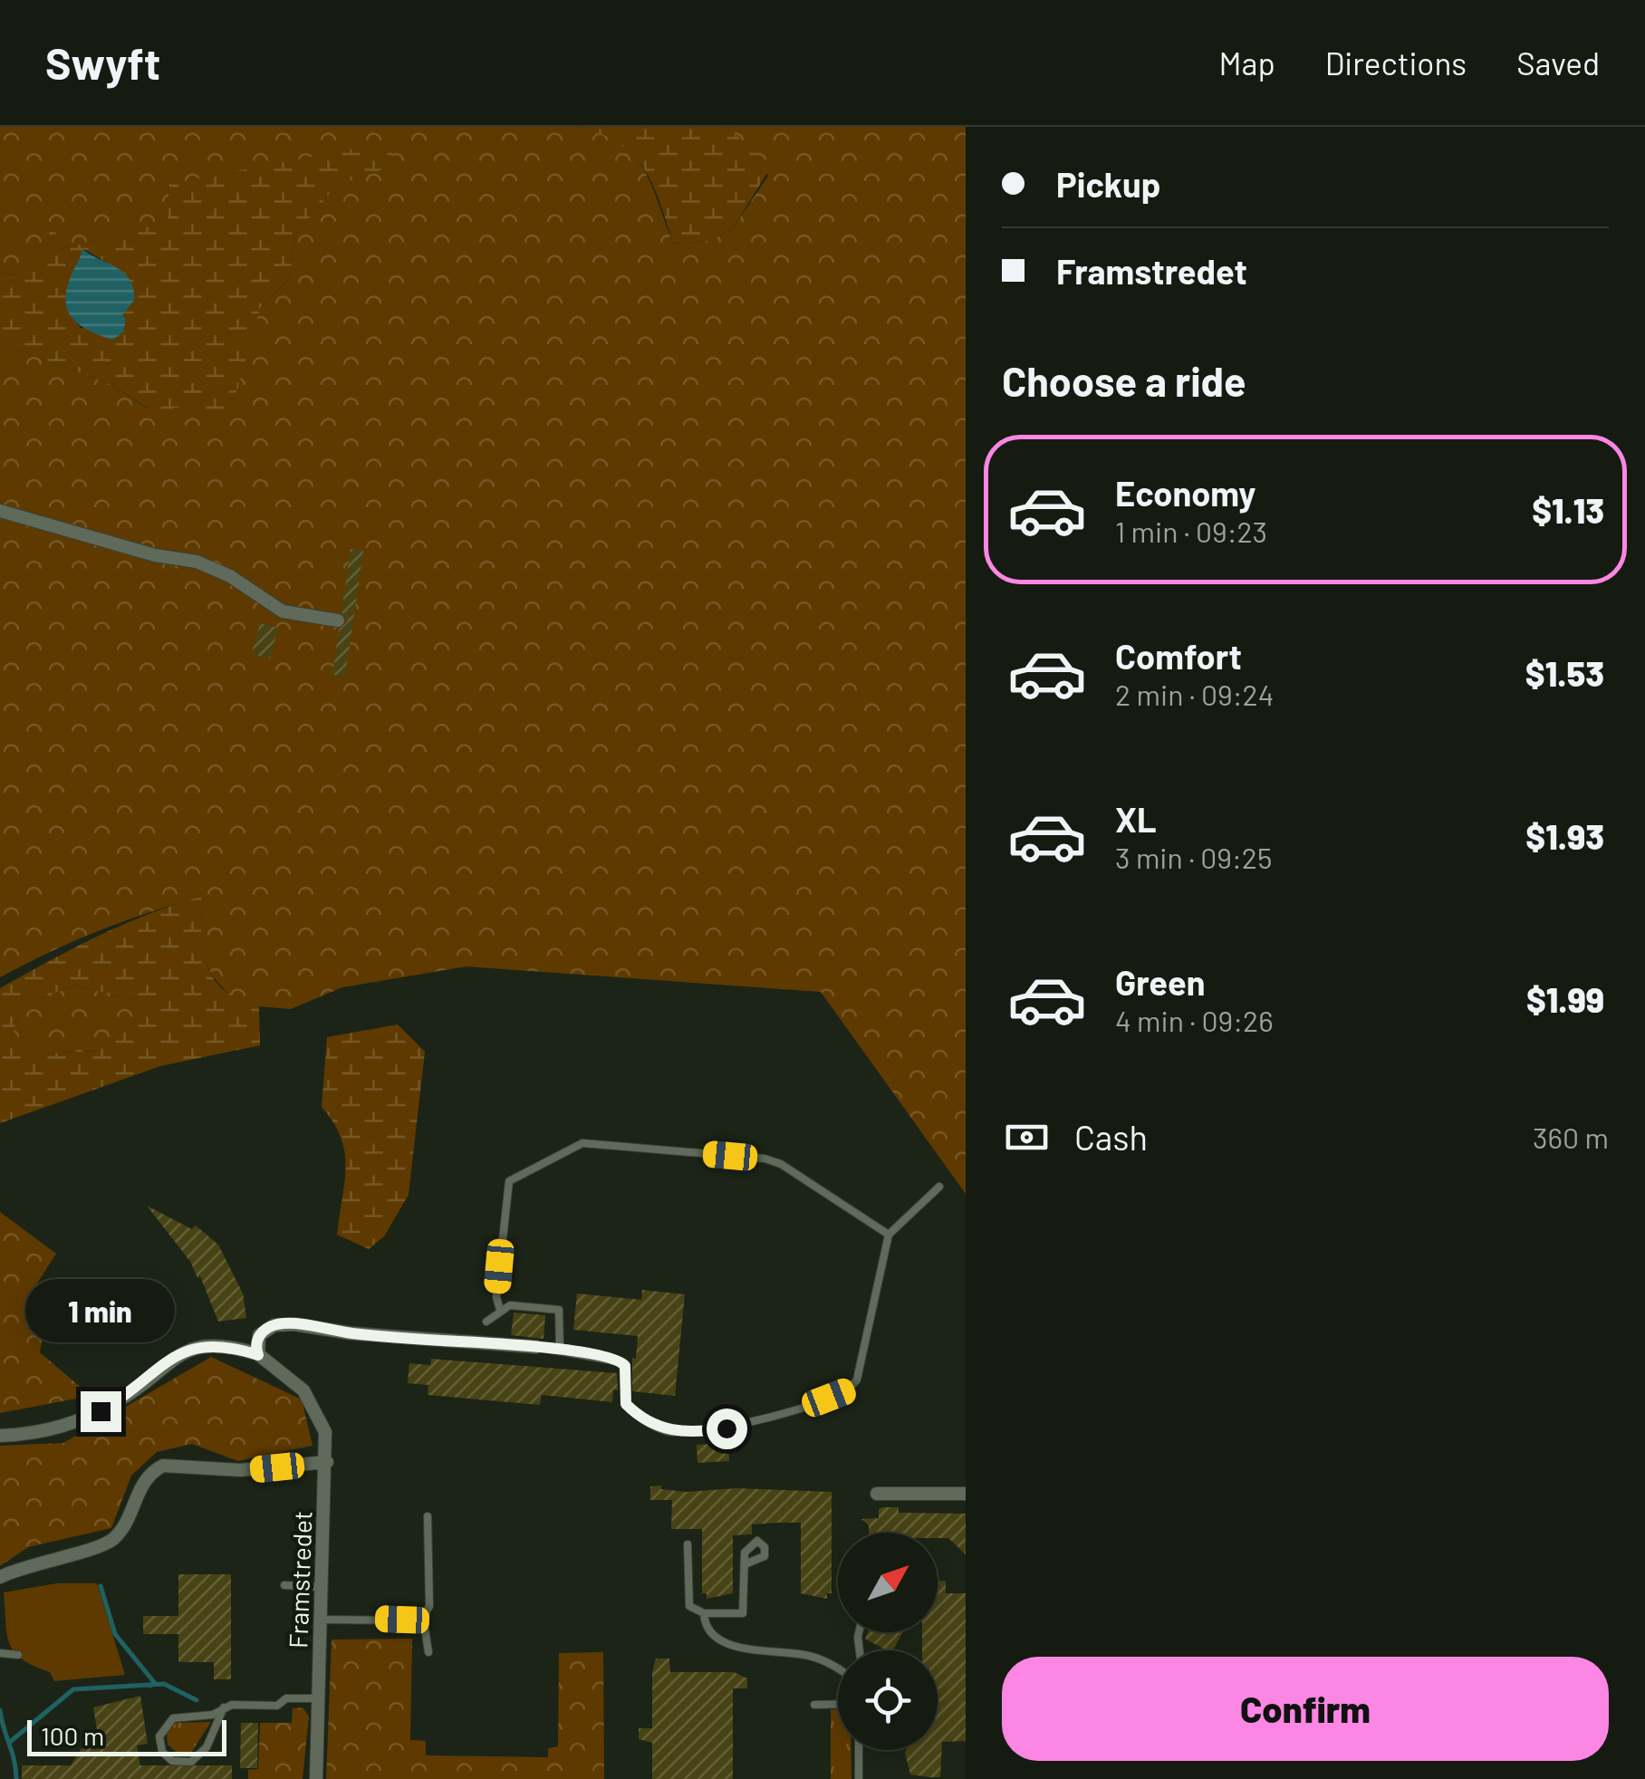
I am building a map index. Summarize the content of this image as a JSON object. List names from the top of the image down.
{
  "streets": {
    "street": ["Framstredet"]
  },
  "scale_bar": "100 m",
  "north": "top right",
  "page": {
    "header": "Swyft",
    "nav": ["Map", "Directions", "Saved"],
    "banner": ["Pickup", "Framstredet"],
    "heading": "Choose a ride",
    "list": [
      {
        "name": "Economy",
        "note": "1 min · 09:23",
        "value": "$1.13"
      },
      {
        "name": "Comfort",
        "note": "2 min · 09:24",
        "value": "$1.53"
      },
      {
        "name": "XL",
        "note": "3 min · 09:25",
        "value": "$1.93"
      },
      {
        "name": "Green",
        "note": "4 min · 09:26",
        "value": "$1.99"
      }
    ],
    "pay": ["Cash", "360 m"],
    "bubble": "1 min",
    "buttons": "Confirm",
    "scale": "100 m"
  }
}
